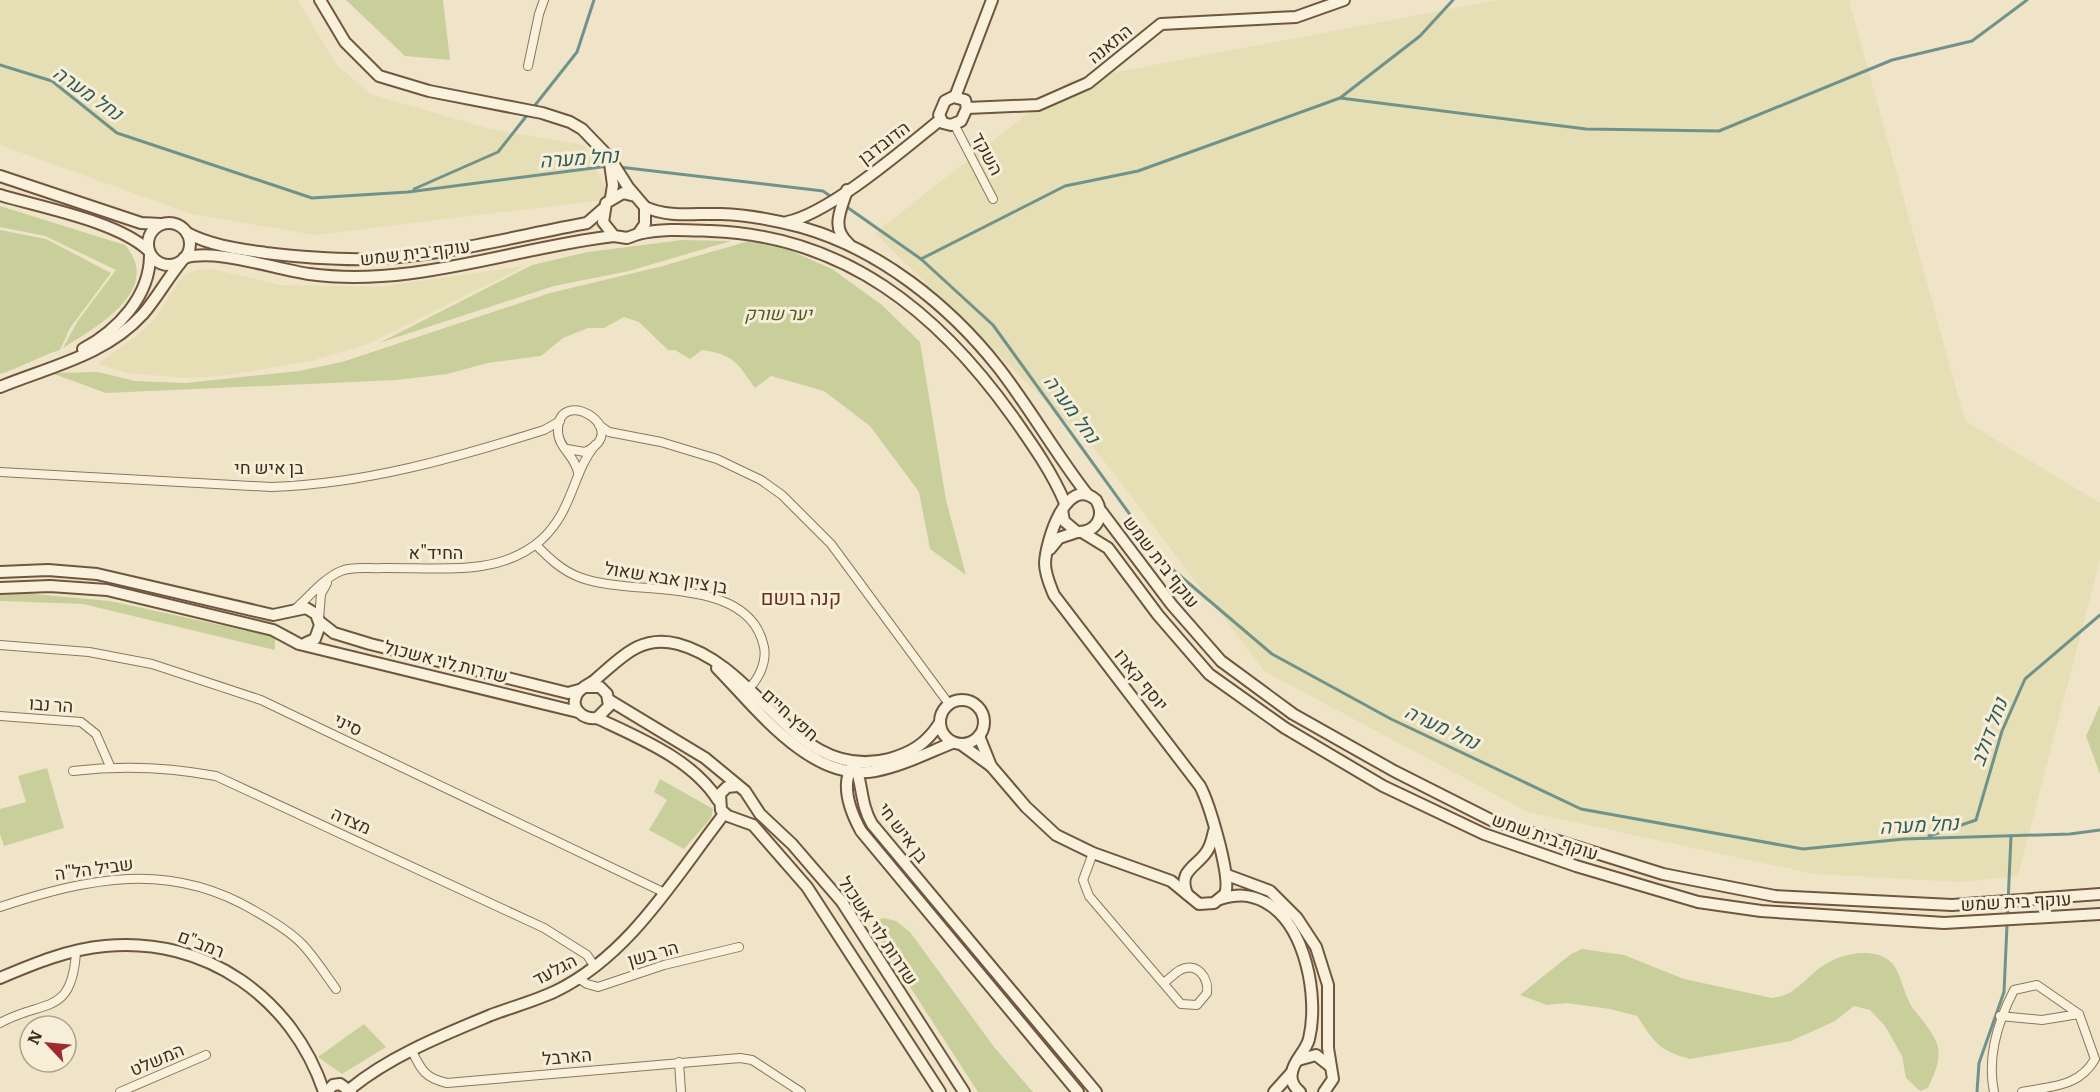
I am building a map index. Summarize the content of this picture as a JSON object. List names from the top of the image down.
{
  "streets": {
    "main road": [
      "התאנה",
      "הדובדבן",
      "עוקף בית שמש",
      "בן איש חי",
      "שדרות לוי אשכול",
      "יוסף קארו",
      "חפץ חיים",
      "רמב\"ם",
      "הגלעד"
    ],
    "street": [
      "השקד",
      "החיד\"א",
      "בן ציון אבא שאול",
      "הר נבו",
      "סיני",
      "מצדה",
      "שביל הל\"ה",
      "הר בשן",
      "הארבל",
      "המשלט"
    ]
  },
  "crossings": [
    ["התאנה", "הדובדבן"],
    ["התאנה", "השקד"],
    ["הדובדבן", "השקד"],
    ["עוקף בית שמש", "יוסף קארו"],
    ["בן איש חי", "חפץ חיים"],
    ["החיד\"א", "בן ציון אבא שאול"],
    ["החיד\"א", "שדרות לוי אשכול"],
    ["בן ציון אבא שאול", "חפץ חיים"],
    ["שדרות לוי אשכול", "חפץ חיים"],
    ["שדרות לוי אשכול", "הגלעד"],
    ["הר נבו", "מצדה"],
    ["סיני", "הגלעד"],
    ["מצדה", "הגלעד"],
    ["רמב\"ם", "הגלעד"],
    ["הר בשן", "הגלעד"],
    ["הגלעד", "הארבל"]
  ],
  "districts": ["קנה בושם"],
  "water": ["נחל מערה", "נחל דולב"],
  "parks": ["יער שורק"],
  "north": "top left"
}
